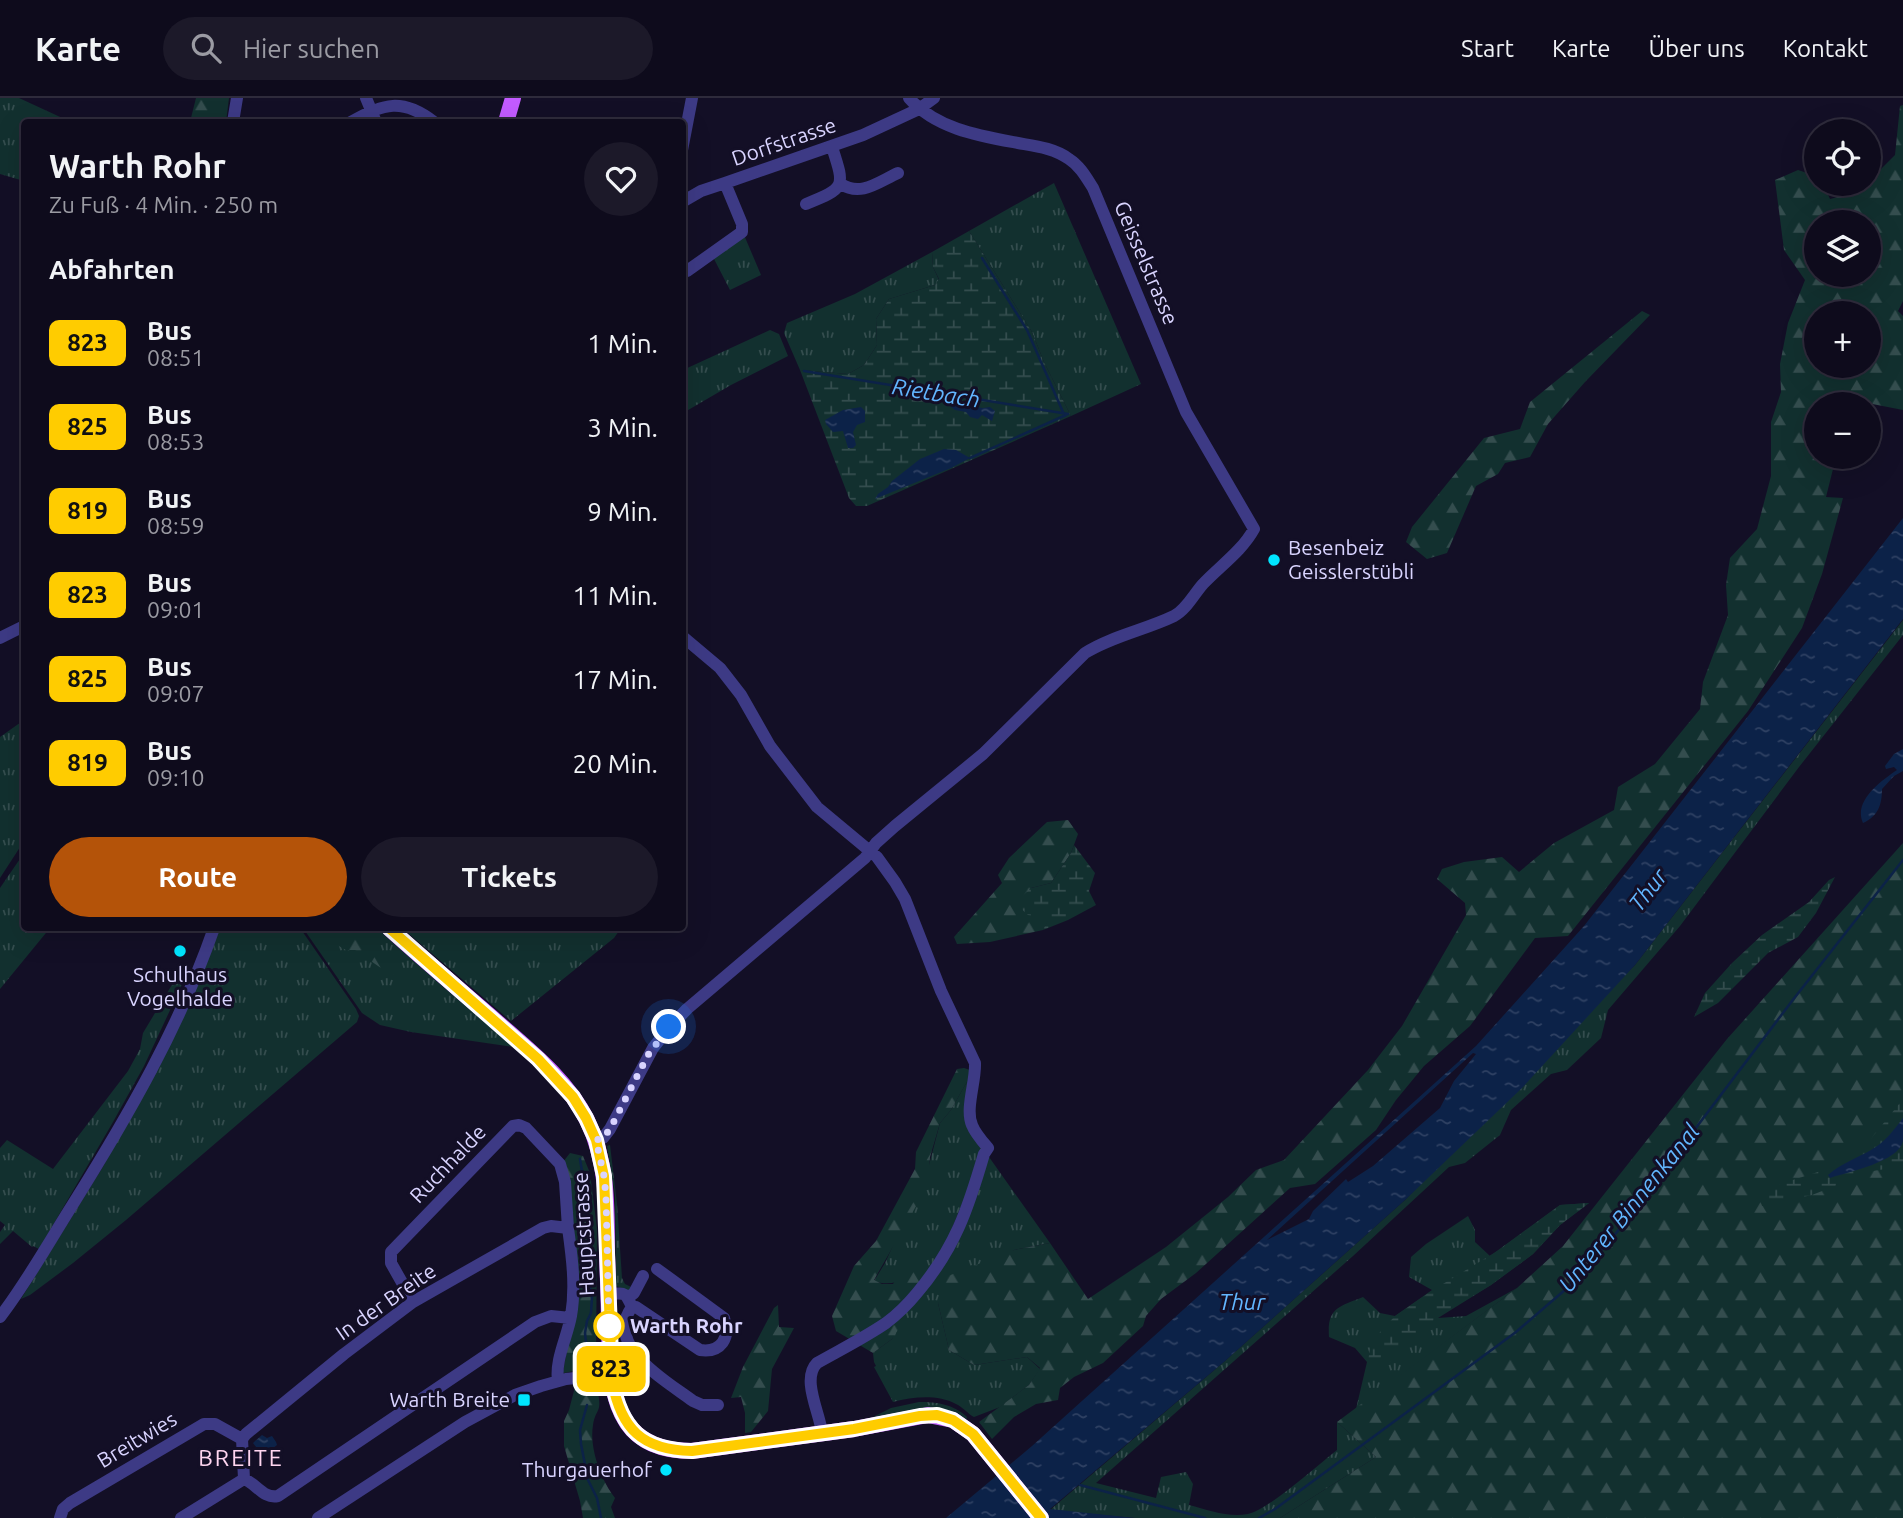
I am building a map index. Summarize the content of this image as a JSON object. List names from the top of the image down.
{
  "streets": {
    "main road": ["Hauptstrasse"],
    "street": [
      "Dorfstrasse",
      "Geisselstrasse",
      "Ruchhalde",
      "In der Breite",
      "Breitwies"
    ]
  },
  "crossings": [
    ["Dorfstrasse", "Geisselstrasse"],
    ["Ruchhalde", "In der Breite"],
    ["In der Breite", "Breitwies"]
  ],
  "districts": ["BREITE"],
  "water": ["Rietbach", "Thur", "Unterer Binnenkanal"],
  "places": {
    "other": [
      "Besenbeiz Geisslerstübli",
      "Schulhaus Vogelhalde",
      "Warth Rohr",
      "Thurgauerhof"
    ],
    "transit": ["Warth Breite"]
  },
  "lines": ["bus line 823"],
  "page": {
    "header": "Karte",
    "search": "Hier suchen",
    "nav": [
      "Start",
      "Karte",
      "Über uns",
      "Kontakt"
    ],
    "on_map": "823",
    "map_buttons": ["+", "−"],
    "heading": [
      ["Warth Rohr", "Zu Fuß · 4 Min. · 250 m"],
      "Abfahrten"
    ],
    "list": [
      {
        "mark": "823",
        "name": "Bus",
        "note": "08:51",
        "value": "1 Min."
      },
      {
        "mark": "825",
        "name": "Bus",
        "note": "08:53",
        "value": "3 Min."
      },
      {
        "mark": "819",
        "name": "Bus",
        "note": "08:59",
        "value": "9 Min."
      },
      {
        "mark": "823",
        "name": "Bus",
        "note": "09:01",
        "value": "11 Min."
      },
      {
        "mark": "825",
        "name": "Bus",
        "note": "09:07",
        "value": "17 Min."
      },
      {
        "mark": "819",
        "name": "Bus",
        "note": "09:10",
        "value": "20 Min."
      }
    ],
    "buttons": ["Route", "Tickets"]
  }
}
